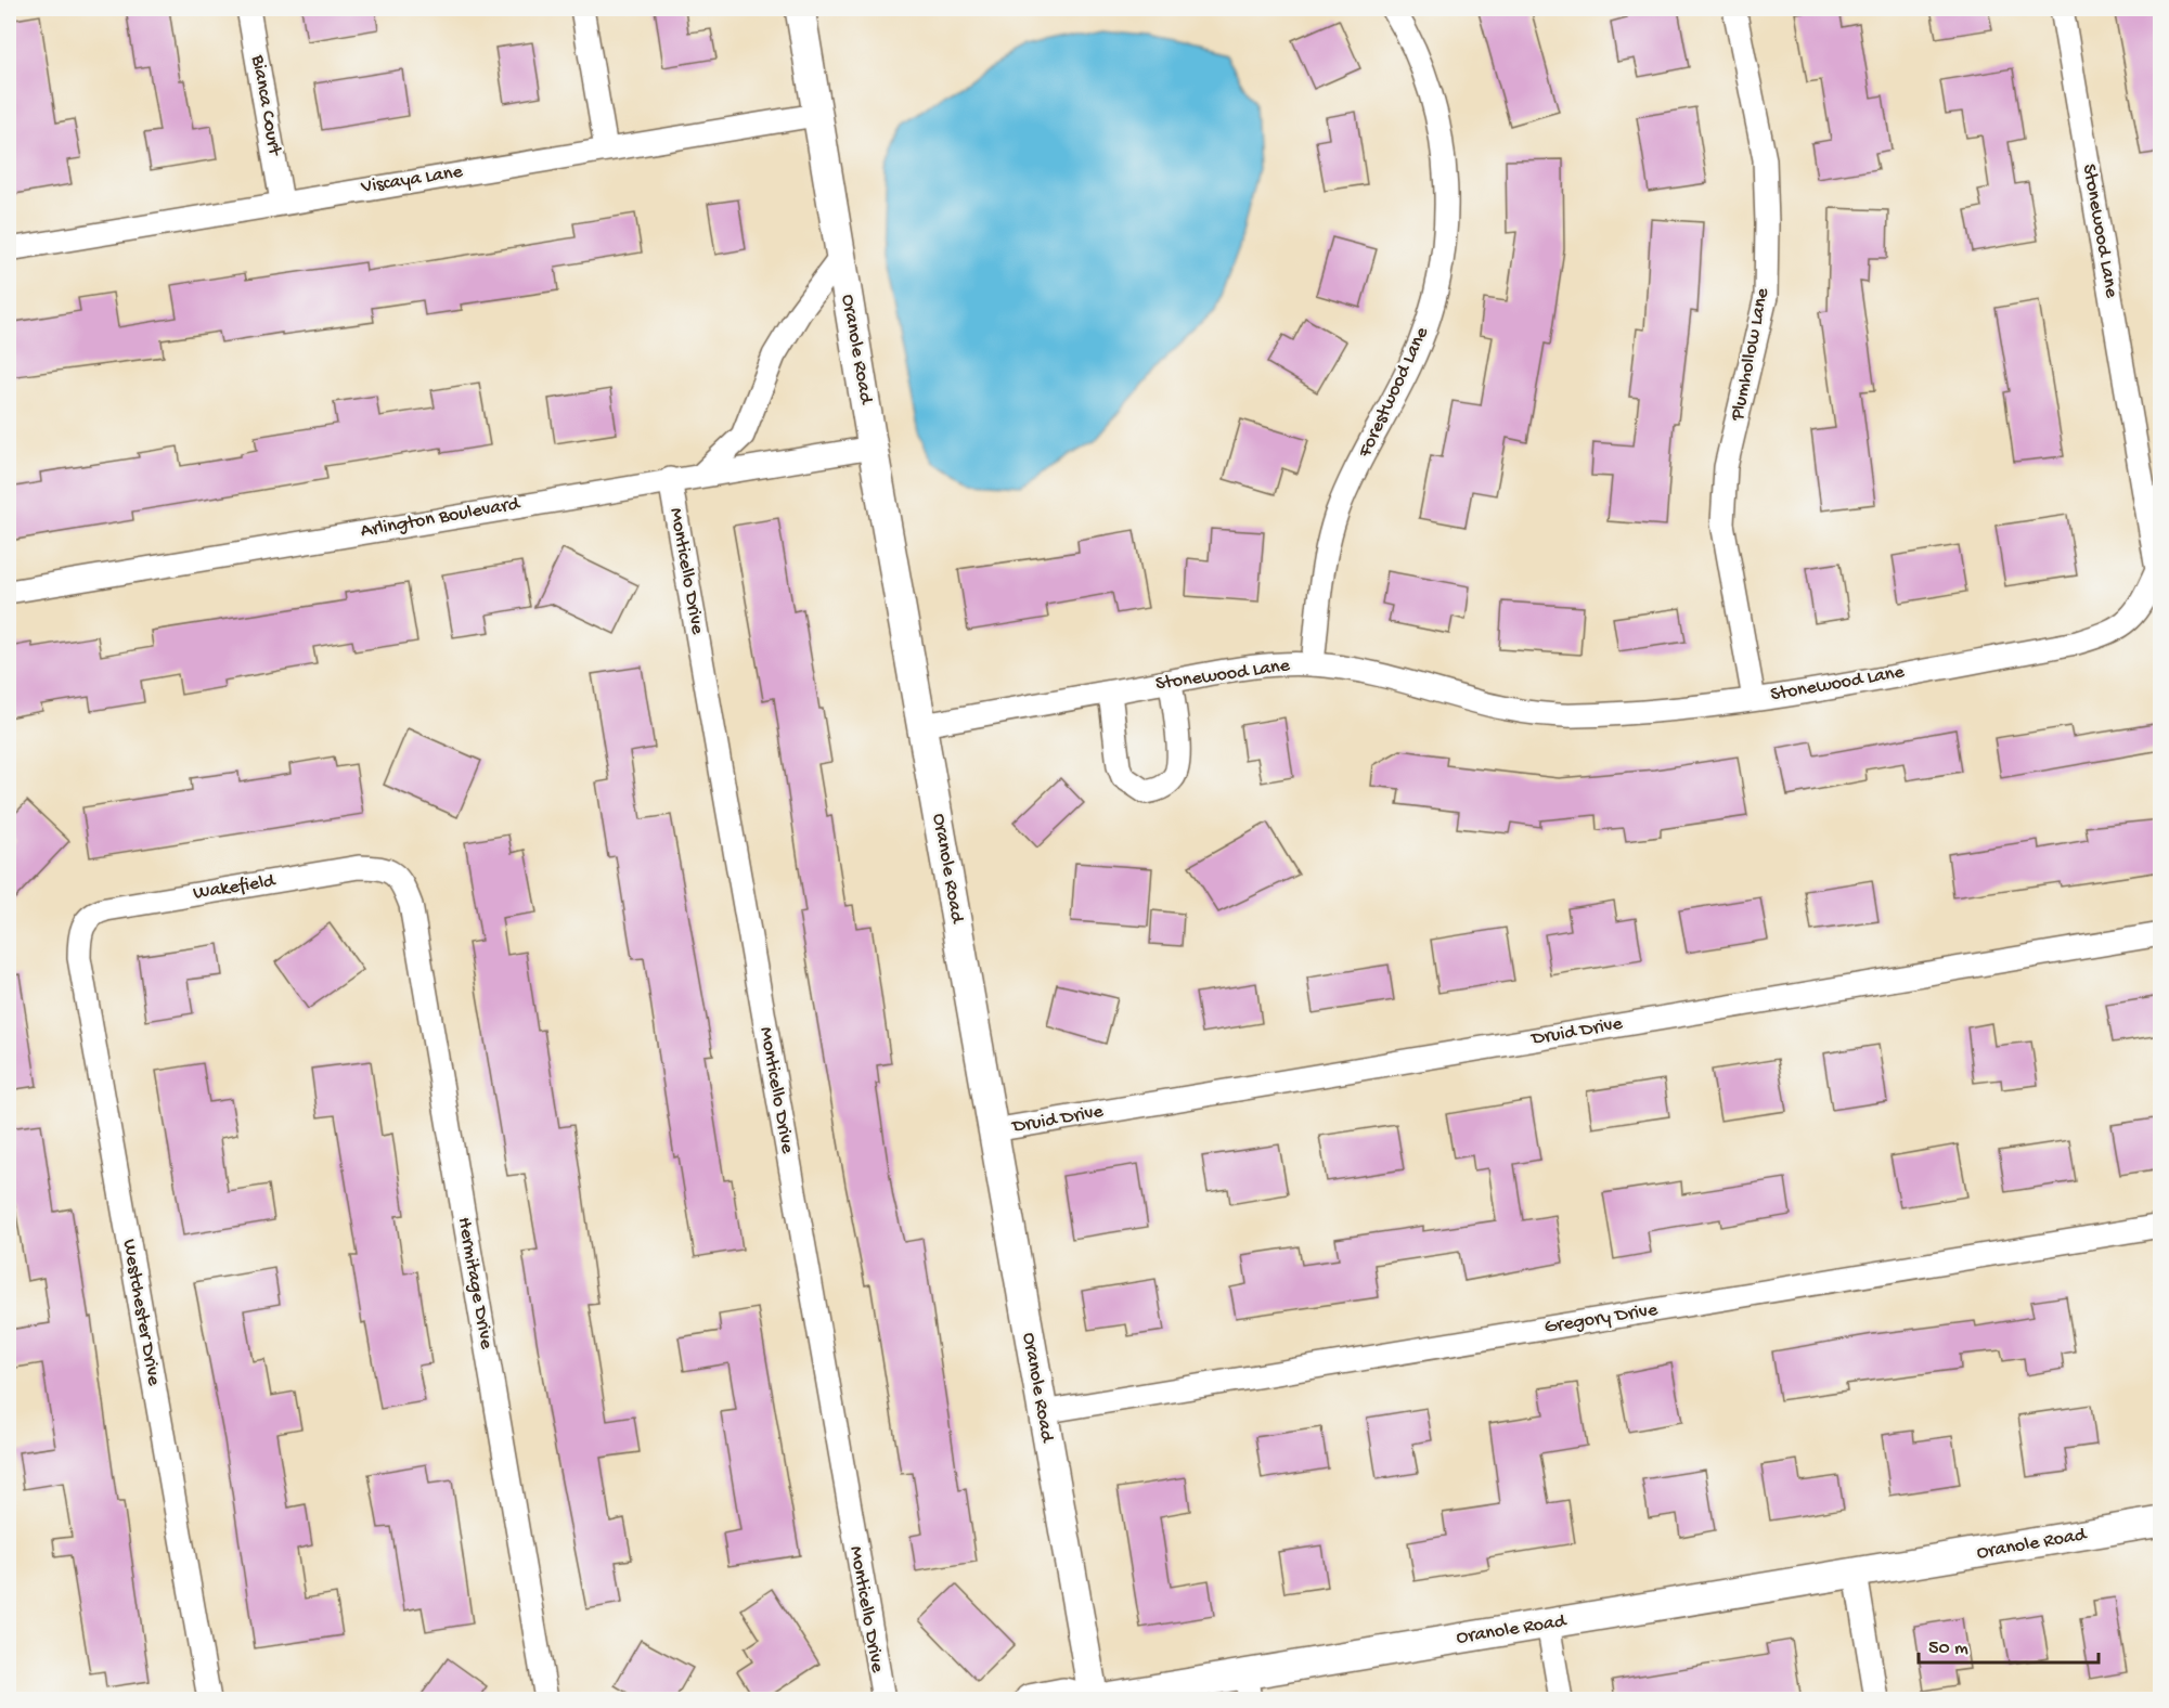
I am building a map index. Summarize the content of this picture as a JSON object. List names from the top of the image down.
{
  "streets": {
    "street": [
      "Bianca Court",
      "Viscaya Lane",
      "Stonewood Lane",
      "Oranole Road",
      "Plumhollow Lane",
      "Forestwood Lane",
      "Arlington Boulevard",
      "Monticello Drive",
      "Wakefield",
      "Druid Drive",
      "Hermitage Drive",
      "Westchester Drive",
      "Gregory Drive"
    ]
  },
  "crossings": [
    ["Bianca Court", "Viscaya Lane"],
    ["Viscaya Lane", "Oranole Road"],
    ["Stonewood Lane", "Oranole Road"],
    ["Stonewood Lane", "Plumhollow Lane"],
    ["Stonewood Lane", "Forestwood Lane"],
    ["Oranole Road", "Arlington Boulevard"],
    ["Oranole Road", "Druid Drive"],
    ["Oranole Road", "Gregory Drive"],
    ["Arlington Boulevard", "Monticello Drive"],
    ["Wakefield", "Hermitage Drive"],
    ["Wakefield", "Westchester Drive"]
  ],
  "scale_bar": "50 m"
}
